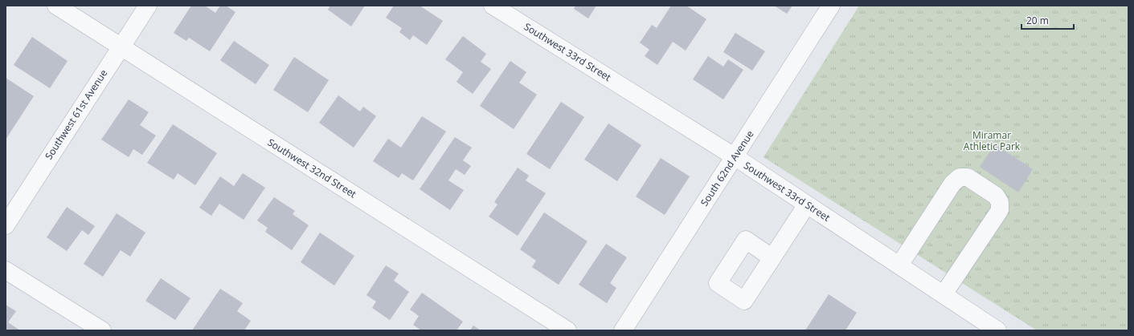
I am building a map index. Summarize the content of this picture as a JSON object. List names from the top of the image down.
{
  "streets": {
    "street": [
      "Southwest 33rd Street",
      "Southwest 61st Avenue",
      "Southwest 32nd Street",
      "South 62nd Avenue"
    ]
  },
  "crossings": [
    ["Southwest 33rd Street", "South 62nd Avenue"],
    ["Southwest 61st Avenue", "Southwest 32nd Street"]
  ],
  "parks": ["Miramar Athletic Park"],
  "scale_bar": "20 m"
}
